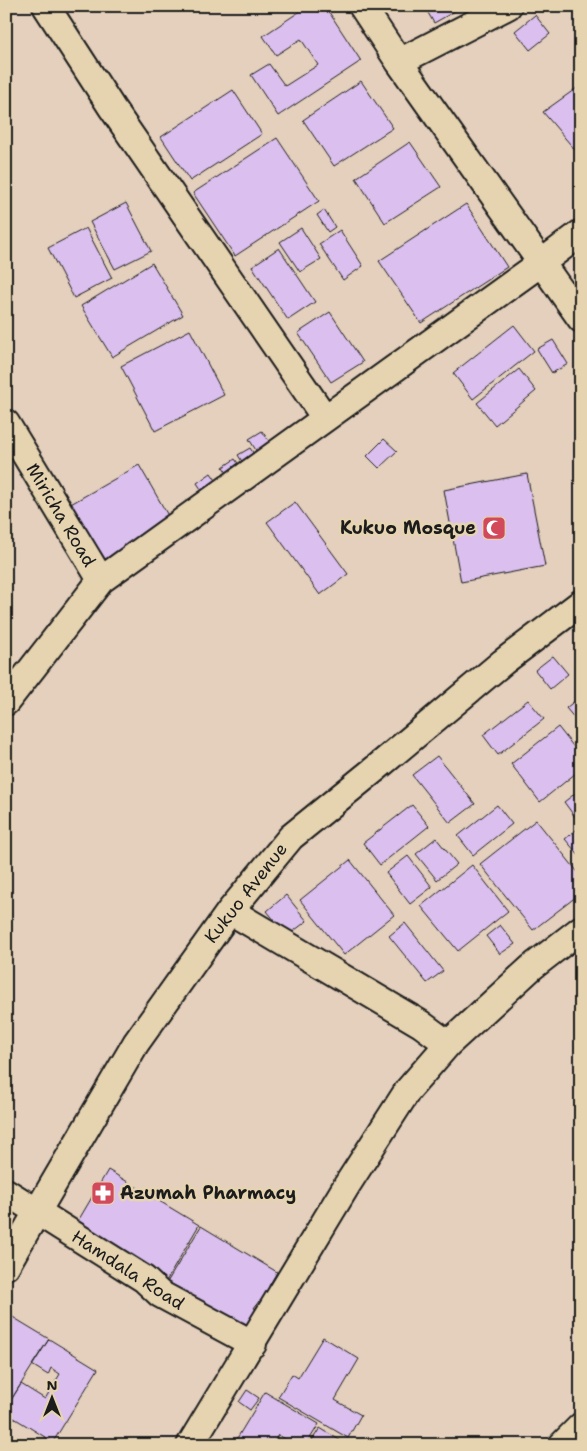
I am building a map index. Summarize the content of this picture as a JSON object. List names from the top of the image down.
{
  "streets": {
    "street": ["Miricha Road", "Kukuo Avenue", "Hamdala Road"]
  },
  "crossings": [
    ["Kukuo Avenue", "Hamdala Road"]
  ],
  "places": {
    "mosque": ["Kukuo Mosque"],
    "pharmacy": ["Azumah Pharmacy"]
  },
  "north": "top"
}
